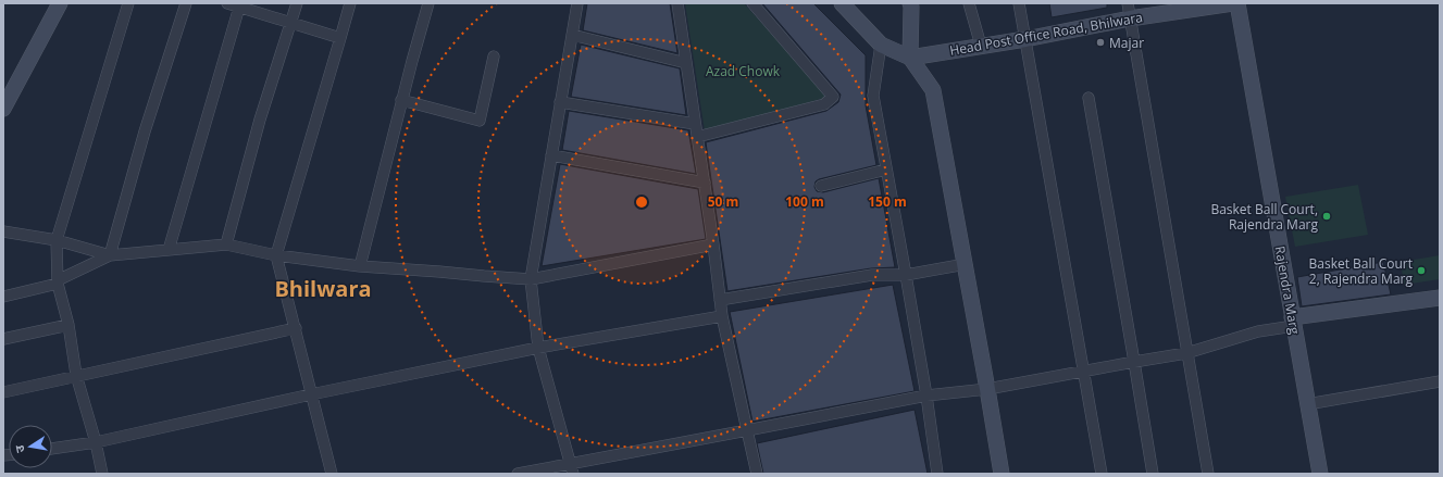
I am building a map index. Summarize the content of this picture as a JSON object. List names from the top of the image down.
{
  "streets": {
    "street": ["Head Post Office Road, Bhilwara", "Rajendra Marg"]
  },
  "districts": ["Bhilwara"],
  "parks": ["Azad Chowk"],
  "places": ["Majar", "Basket Ball Court, Rajendra Marg", "Basket Ball Court 2, Rajendra Marg"],
  "north": "left",
  "rings": ["50 m", "100 m", "150 m"]
}
